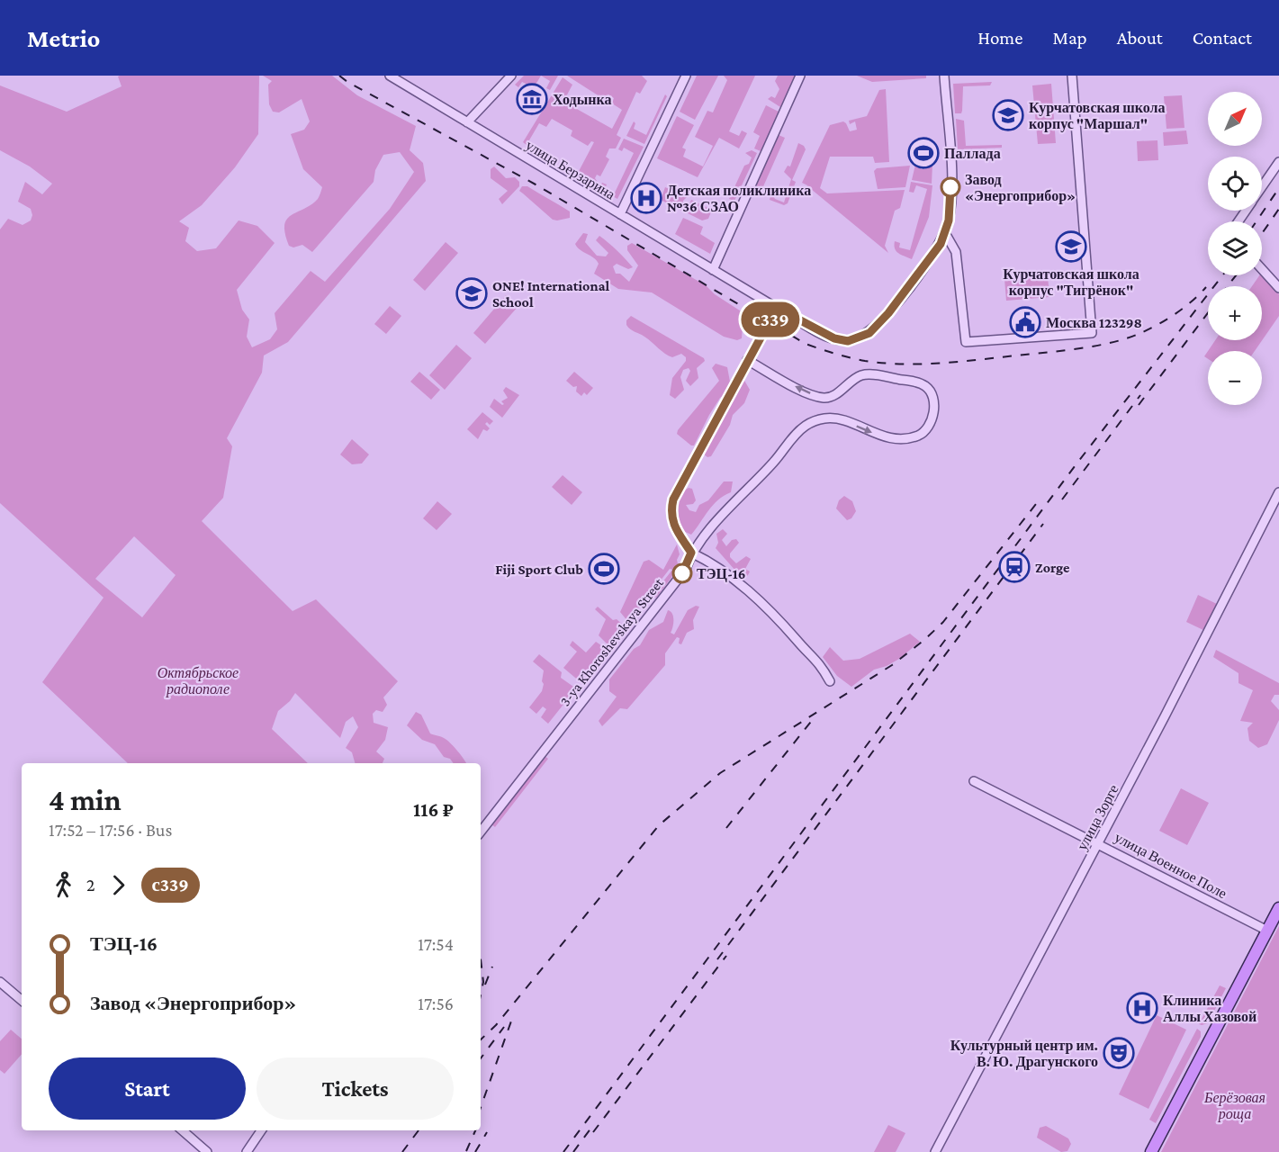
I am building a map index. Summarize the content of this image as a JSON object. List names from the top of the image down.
{
  "streets": {
    "street": [
      "улица Берзарина",
      "3-ya Khoroshevskaya Street",
      "улица Зорге",
      "улица Военное Поле"
    ]
  },
  "crossings": [
    ["улица Зорге", "улица Военное Поле"]
  ],
  "parks": ["Октябрьское радиополе", "Берёзовая роща"],
  "places": {
    "museum": ["Ходынка"],
    "school or university": ["Курчатовская школа корпус \"Маршал\"", "Курчатовская школа корпус \"Тигрёнок\"", "ONE! International School"],
    "sports": ["Паллада", "Fiji Sport Club"],
    "other": ["Завод «Энергоприбор»", "ТЭЦ-16"],
    "hospital": ["Детская поликлиника №36 СЗАО", "Клиника Аллы Хазовой"],
    "public building": ["Москва 123298"],
    "station": ["Zorge"],
    "theatre": ["Культурный центр им. В. Ю. Драгунского"]
  },
  "lines": ["bus line с339"],
  "north": "top right",
  "page": {
    "header": "Metrio",
    "nav": [
      "Home",
      "Map",
      "About",
      "Contact"
    ],
    "on_map": "с339",
    "map_buttons": ["+", "−"],
    "heading": ["4 min", "17:52 – 17:56 · Bus", "116 ₽"],
    "legs": ["2", "с339"],
    "list": [
      {
        "name": "ТЭЦ-16",
        "value": "17:54"
      },
      {
        "name": "Завод «Энергоприбор»",
        "value": "17:56"
      }
    ],
    "buttons": ["Start", "Tickets"]
  }
}
